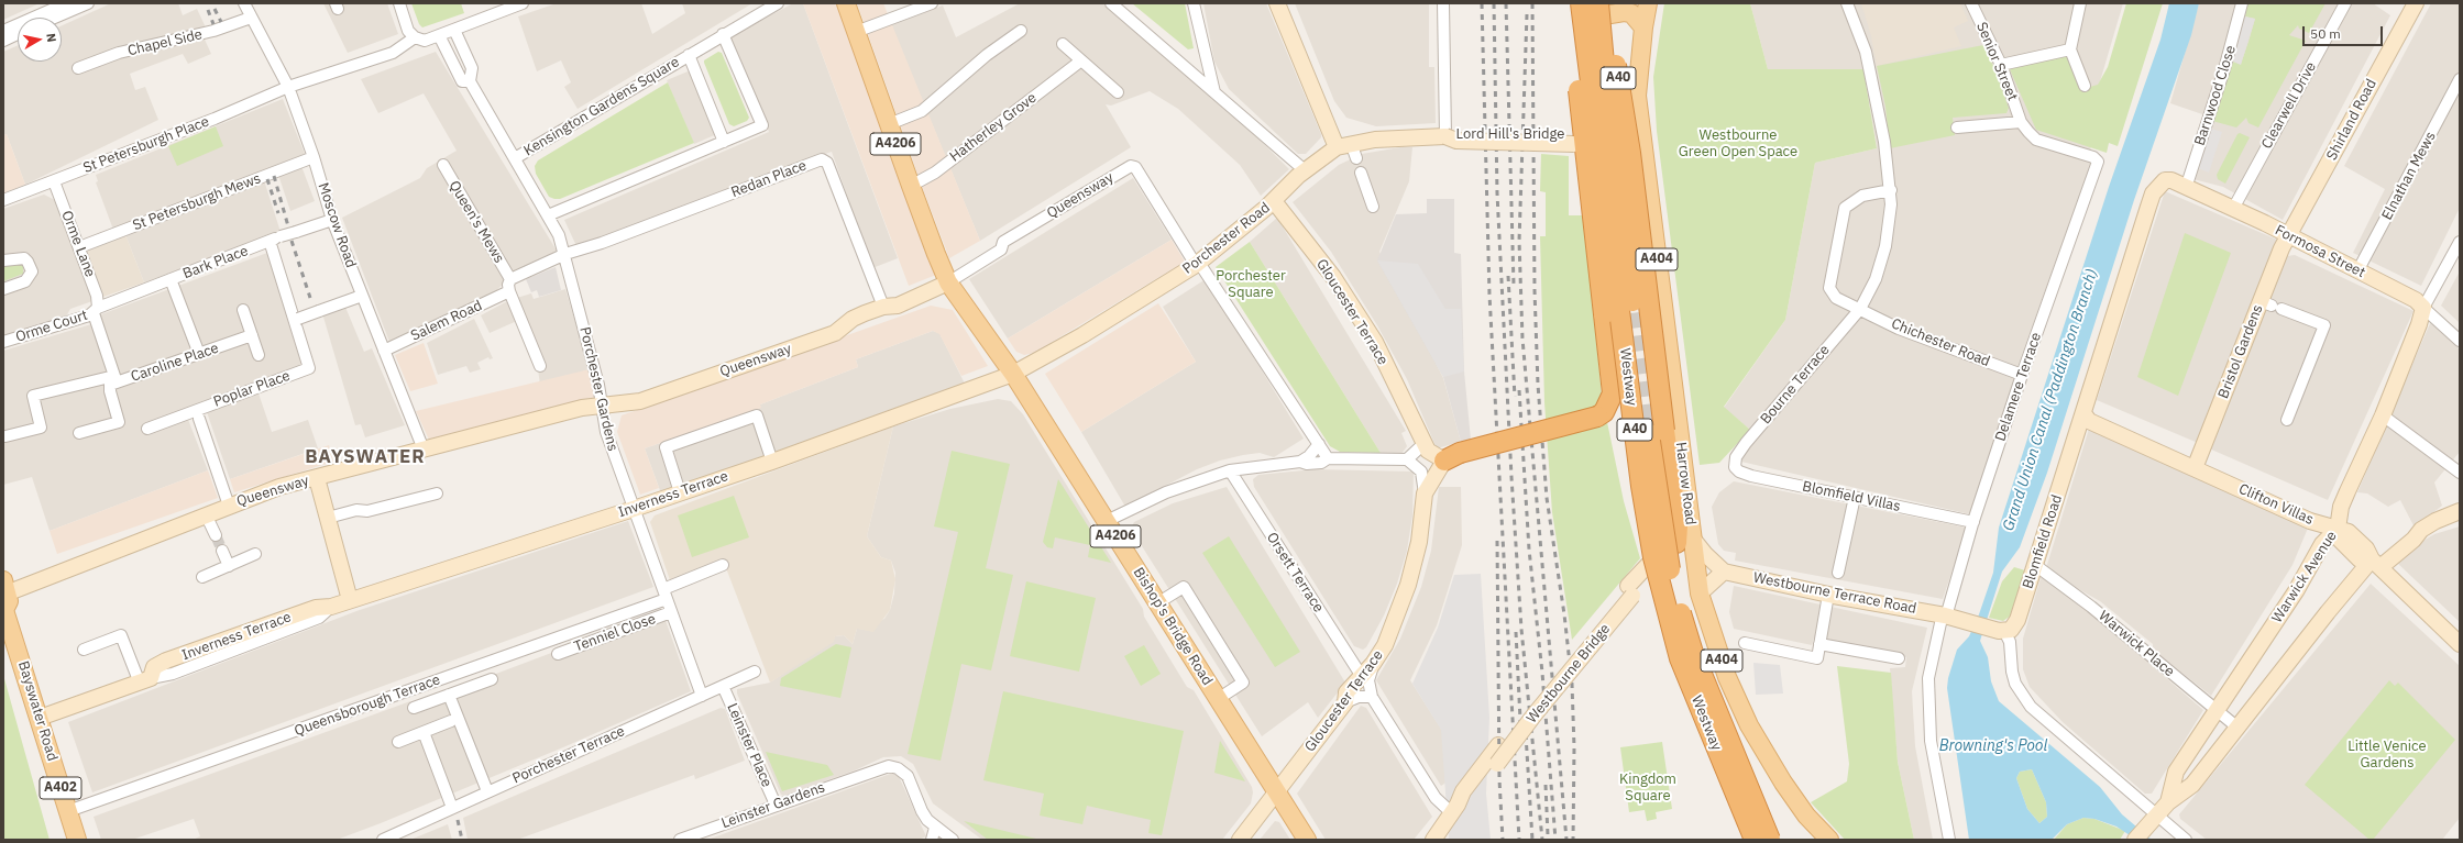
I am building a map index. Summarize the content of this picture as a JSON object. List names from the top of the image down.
{
  "streets": {
    "highway": ["A40", "Westway"],
    "main road": [
      "A4206",
      "A404",
      "Harrow Road",
      "Bishop's Bridge Road",
      "Bayswater Road",
      "A402"
    ],
    "street": [
      "Chapel Side",
      "Senior Street",
      "Barnwood Close",
      "Clearwell Drive",
      "Kensington Gardens Square",
      "Shirland Road",
      "Hatherley Grove",
      "Lord Hill's Bridge",
      "St Petersburgh Place",
      "Elnathan Mews",
      "Redan Place",
      "Queensway",
      "St Petersburgh Mews",
      "Queen's Mews",
      "Moscow Road",
      "Porchester Road",
      "Orme Lane",
      "Formosa Street",
      "Bark Place",
      "Gloucester Terrace",
      "Salem Road",
      "Orme Court",
      "Chichester Road",
      "Bristol Gardens",
      "Caroline Place",
      "Bourne Terrace",
      "Delamere Terrace",
      "Poplar Place",
      "Porchester Gardens",
      "Inverness Terrace",
      "Blomfield Villas",
      "Clifton Villas",
      "Blomfield Road",
      "Orsett Terrace",
      "Warwick Avenue",
      "Westbourne Terrace Road",
      "Tenniel Close",
      "Warwick Place",
      "Westbourne Bridge",
      "Queensborough Terrace",
      "Leinster Place",
      "Porchester Terrace",
      "Leinster Gardens"
    ]
  },
  "crossings": [
    ["Chapel Side", "Moscow Road"],
    ["Senior Street", "Delamere Terrace"],
    ["A40", "Gloucester Terrace"],
    ["A40", "Westway"],
    ["A40", "Harrow Road"],
    ["Barnwood Close", "Formosa Street"],
    ["Clearwell Drive", "Formosa Street"],
    ["Kensington Gardens Square", "Redan Place"],
    ["Kensington Gardens Square", "Queen's Mews"],
    ["Kensington Gardens Square", "Porchester Gardens"],
    ["Shirland Road", "Formosa Street"],
    ["Shirland Road", "Bristol Gardens"],
    ["Hatherley Grove", "A4206"],
    ["Lord Hill's Bridge", "Porchester Road"],
    ["A4206", "Queensway"],
    ["A4206", "Bishop's Bridge Road"],
    ["St Petersburgh Place", "Moscow Road"],
    ["St Petersburgh Place", "Orme Lane"],
    ["Elnathan Mews", "Formosa Street"],
    ["Redan Place", "Queensway"],
    ["Redan Place", "Queen's Mews"],
    ["Redan Place", "Porchester Gardens"],
    ["Queensway", "Moscow Road"],
    ["Queensway", "Porchester Road"],
    ["Queensway", "Porchester Gardens"],
    ["Queensway", "Bishop's Bridge Road"],
    ["Queensway", "Bayswater Road"],
    ["St Petersburgh Mews", "Moscow Road"],
    ["St Petersburgh Mews", "Orme Lane"],
    ["Queen's Mews", "Salem Road"],
    ["Queen's Mews", "Porchester Gardens"],
    ["Moscow Road", "Bark Place"],
    ["Moscow Road", "Salem Road"],
    ["Porchester Road", "Gloucester Terrace"],
    ["Porchester Road", "Inverness Terrace"],
    ["Porchester Road", "Bishop's Bridge Road"],
    ["Orme Lane", "Bark Place"],
    ["Orme Lane", "Orme Court"],
    ["Orme Lane", "Caroline Place"],
    ["Formosa Street", "Bristol Gardens"],
    ["Formosa Street", "Blomfield Road"],
    ["Formosa Street", "Warwick Avenue"],
    ["Bark Place", "Orme Court"],
    ["Bark Place", "Caroline Place"],
    ["Bark Place", "Poplar Place"],
    ["Gloucester Terrace", "Orsett Terrace"],
    ["Gloucester Terrace", "Bishop's Bridge Road"],
    ["Orme Court", "Caroline Place"],
    ["Chichester Road", "Bourne Terrace"],
    ["Chichester Road", "Delamere Terrace"],
    ["Bristol Gardens", "Clifton Villas"],
    ["Bourne Terrace", "Blomfield Villas"],
    ["Delamere Terrace", "Blomfield Villas"],
    ["Delamere Terrace", "Westbourne Terrace Road"],
    ["Porchester Gardens", "Inverness Terrace"],
    ["Porchester Gardens", "Tenniel Close"],
    ["Porchester Gardens", "Queensborough Terrace"],
    ["Porchester Gardens", "Porchester Terrace"],
    ["Inverness Terrace", "Bishop's Bridge Road"],
    ["Clifton Villas", "Blomfield Road"],
    ["Clifton Villas", "Warwick Avenue"],
    ["Blomfield Road", "Westbourne Terrace Road"],
    ["Blomfield Road", "Warwick Place"],
    ["Warwick Avenue", "Warwick Place"],
    ["Queensborough Terrace", "Bayswater Road"],
    ["Leinster Place", "Porchester Terrace"],
    ["Leinster Place", "Leinster Gardens"]
  ],
  "districts": ["BAYSWATER"],
  "water": ["Grand Union Canal (Paddington Branch)", "Browning's Pool"],
  "parks": [
    "Westbourne Green Open Space",
    "Porchester Square",
    "Little Venice Gardens",
    "Kingdom Square"
  ],
  "scale_bar": "50 m",
  "north": "right"
}
